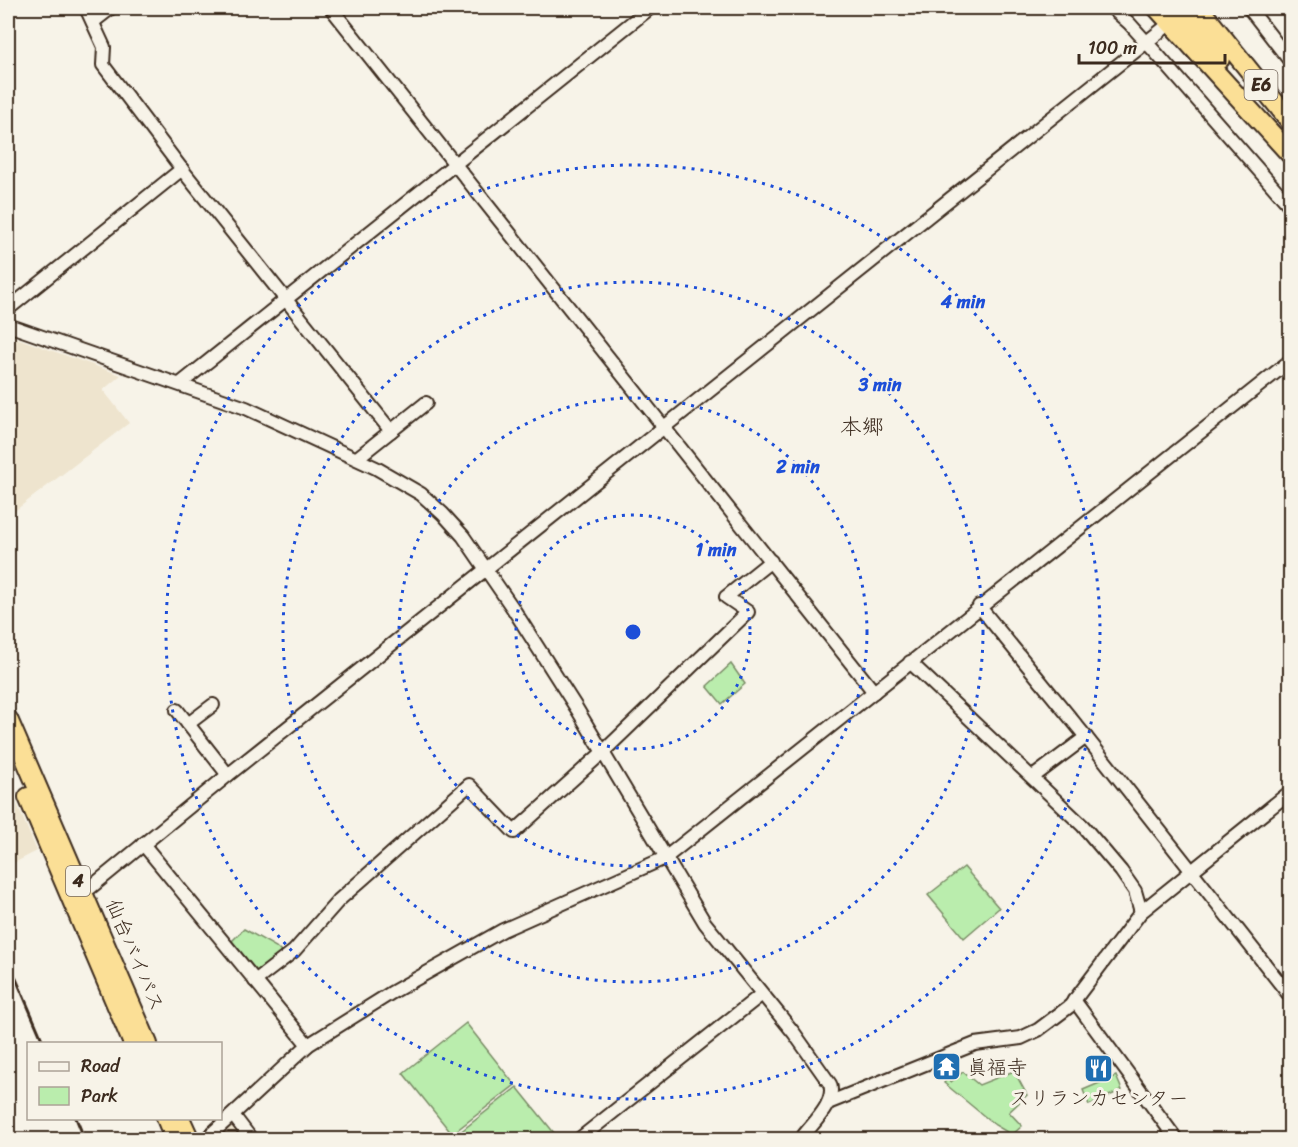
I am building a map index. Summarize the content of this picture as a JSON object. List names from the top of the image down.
{
  "streets": {
    "highway": ["E6", "4", "仙台バイパス"]
  },
  "districts": ["本郷"],
  "places": {
    "temple": ["眞福寺"],
    "restaurant": ["スリランカセンター"]
  },
  "legend": ["Road", "Park"],
  "scale_bar": "100 m",
  "rings": [
    "4 min",
    "3 min",
    "2 min",
    "1 min"
  ]
}
